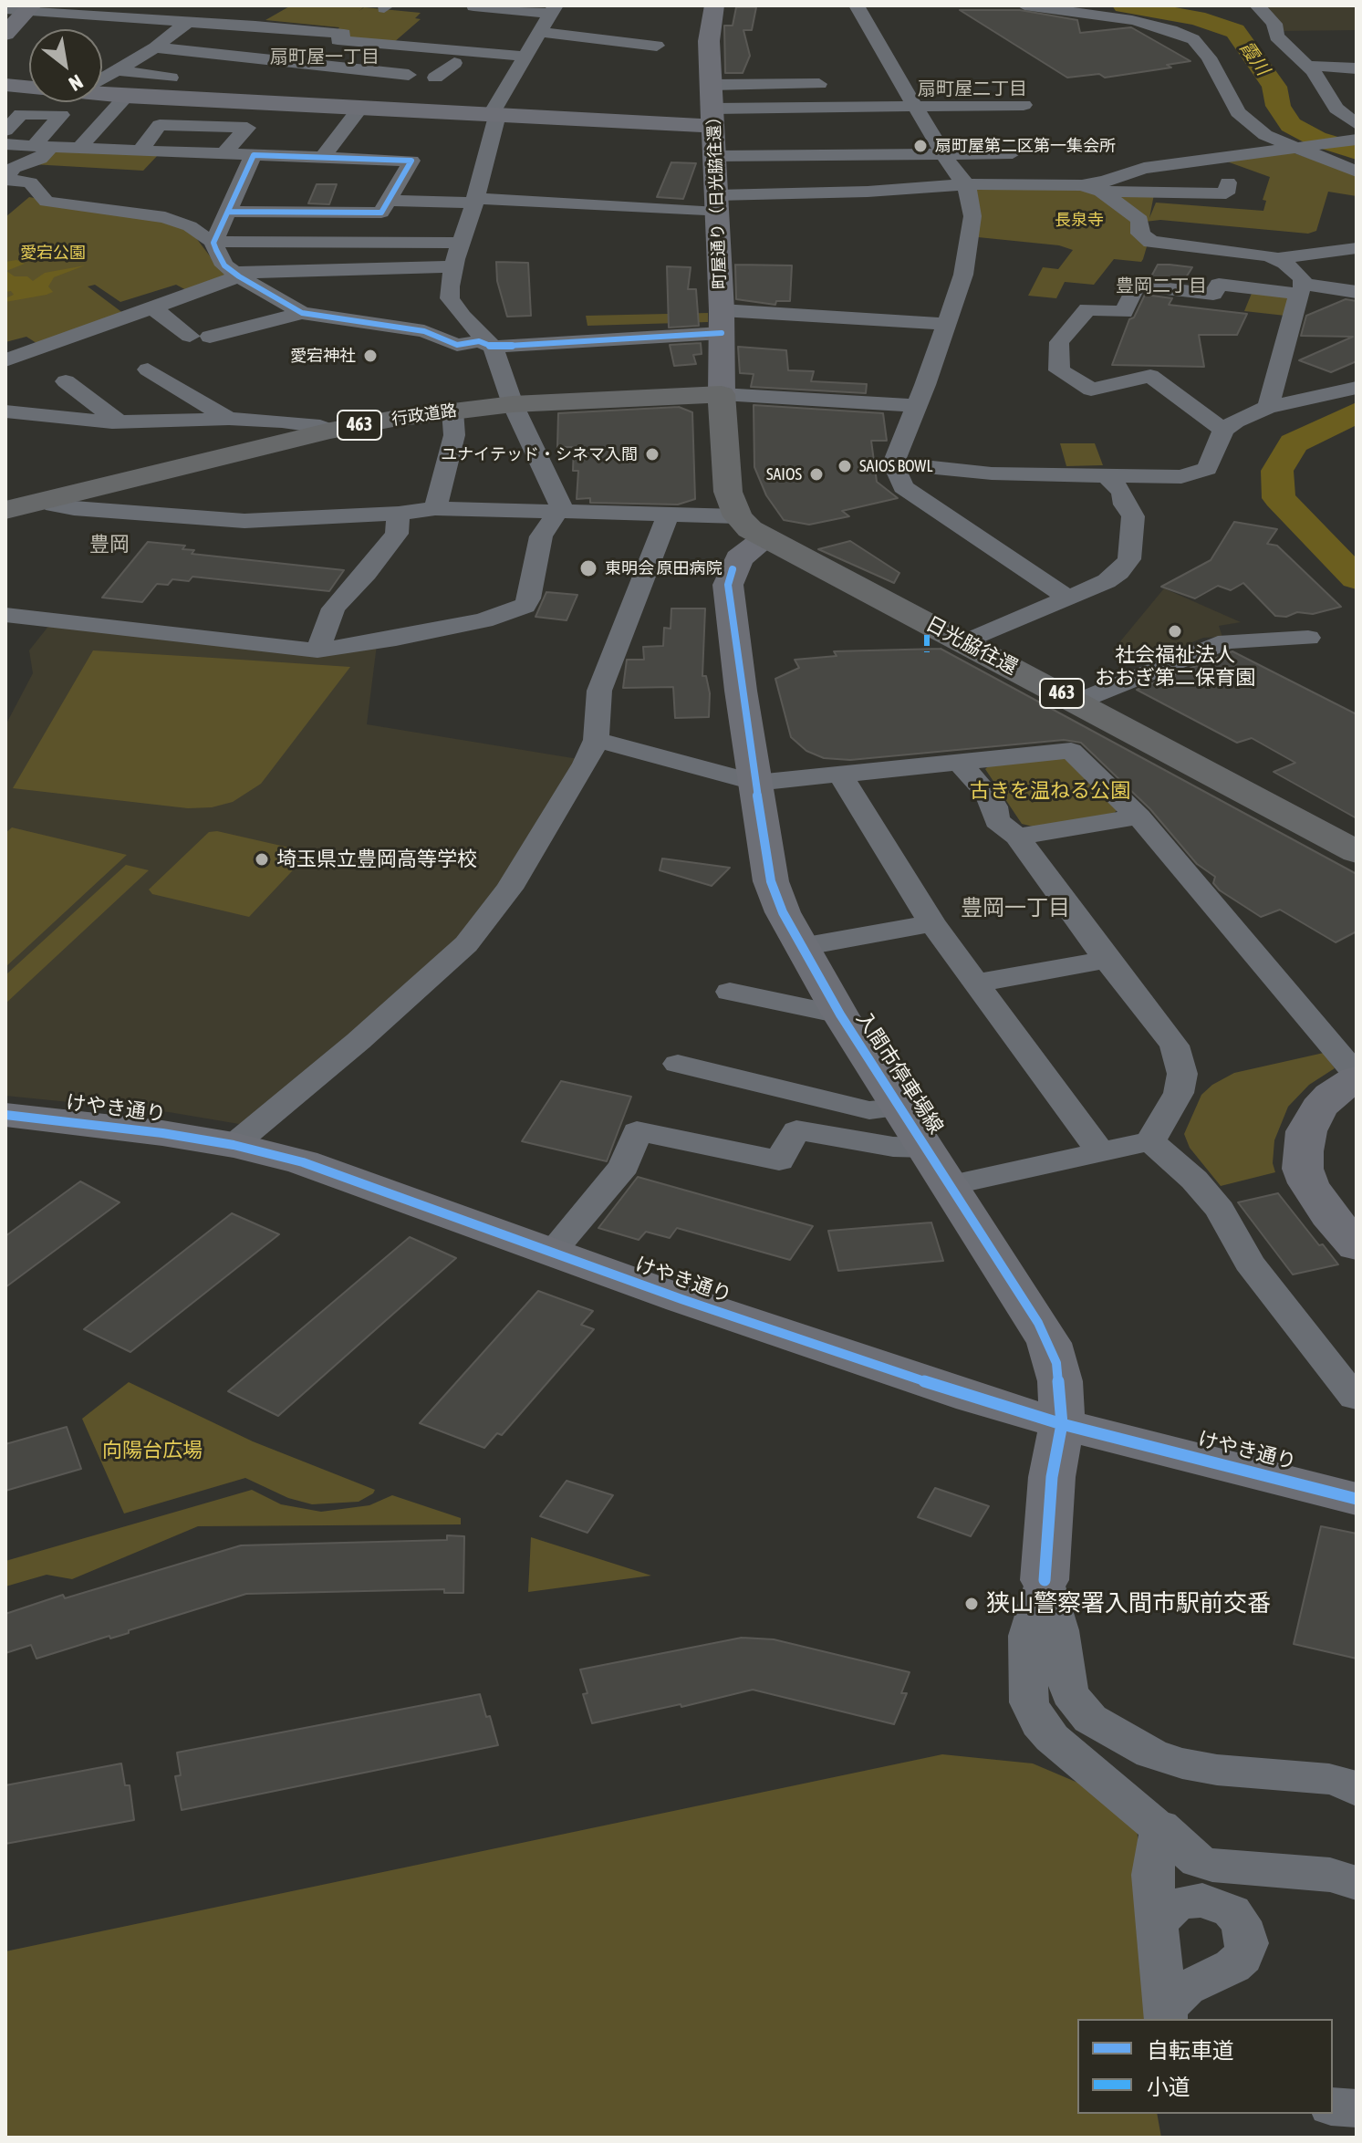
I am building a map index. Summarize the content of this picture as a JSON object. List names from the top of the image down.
{
  "streets": {
    "highway": ["行政道路", "463", "日光脇往還"],
    "street": ["町屋通り（日光脇往還）", "入間市停車場線", "けやき通り"]
  },
  "crossings": [
    ["町屋通り（日光脇往還）", "行政道路"],
    ["日光脇往還", "入間市停車場線"],
    ["入間市停車場線", "けやき通り"]
  ],
  "districts": [
    "扇町屋一丁目",
    "扇町屋二丁目",
    "豊岡二丁目",
    "豊岡",
    "豊岡一丁目"
  ],
  "water": ["霞川"],
  "parks": [
    "長泉寺",
    "愛宕公園",
    "古きを温ねる公園",
    "向陽台広場"
  ],
  "places": [
    "扇町屋第二区第一集会所",
    "愛宕神社",
    "ユナイテッド・シネマ入間",
    "SAIOS BOWL",
    "SAIOS",
    "東明会 原田病院",
    "社会福祉法人 おおぎ第二保育園",
    "埼玉県立豊岡高等学校",
    "狭山警察署入間市駅前交番"
  ],
  "legend": ["自転車道", "小道"],
  "north": "bottom right"
}
